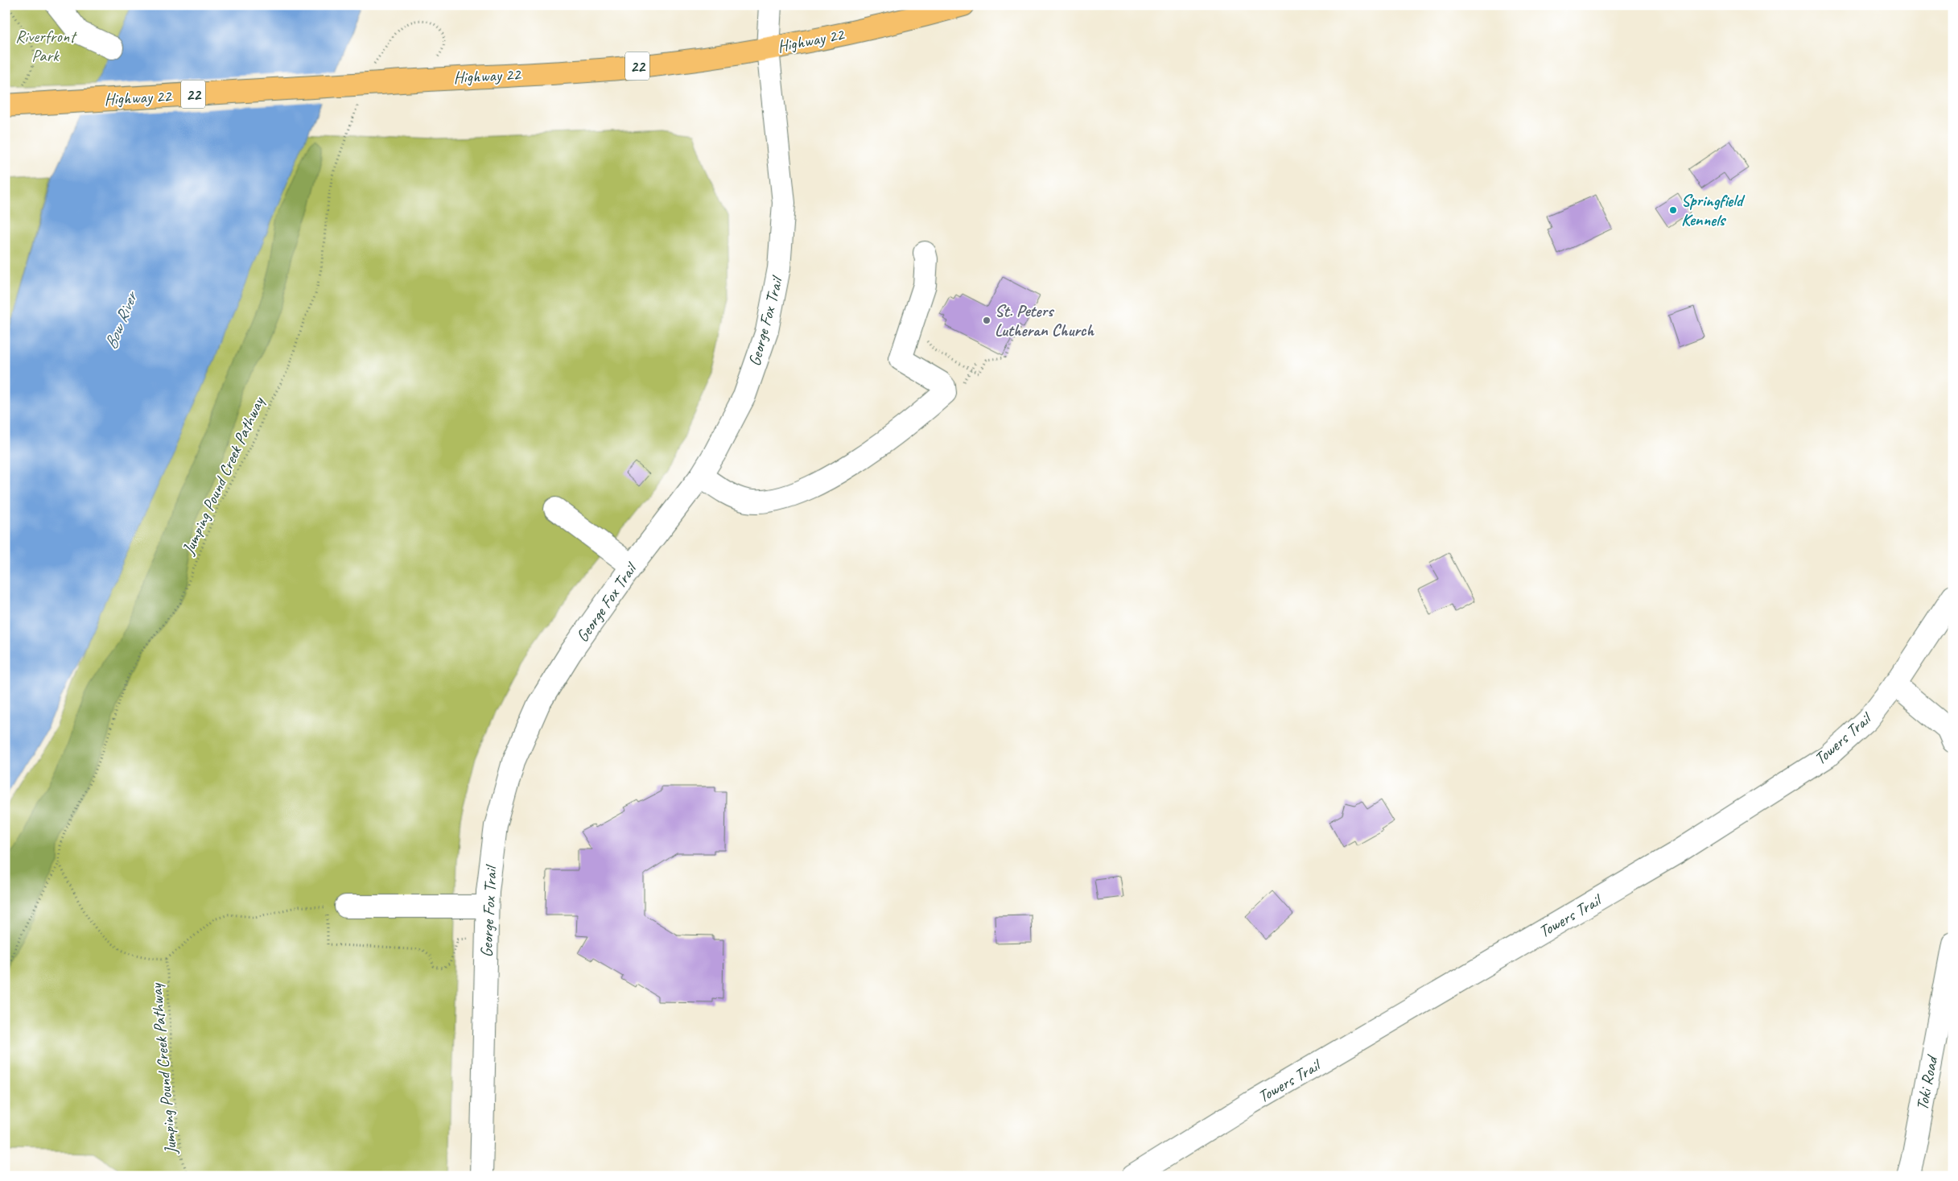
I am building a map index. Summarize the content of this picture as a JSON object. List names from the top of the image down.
{
  "streets": {
    "main road": ["Highway 22", "22"],
    "street": ["George Fox Trail", "Towers Trail", "Toki Road"],
    "path": ["Jumping Pound Creek Pathway"]
  },
  "crossings": [
    ["Highway 22", "George Fox Trail"]
  ],
  "water": ["Bow River"],
  "parks": ["Riverfront Park"],
  "places": ["Springfield Kennels", "St. Peters Lutheran Church"]
}
